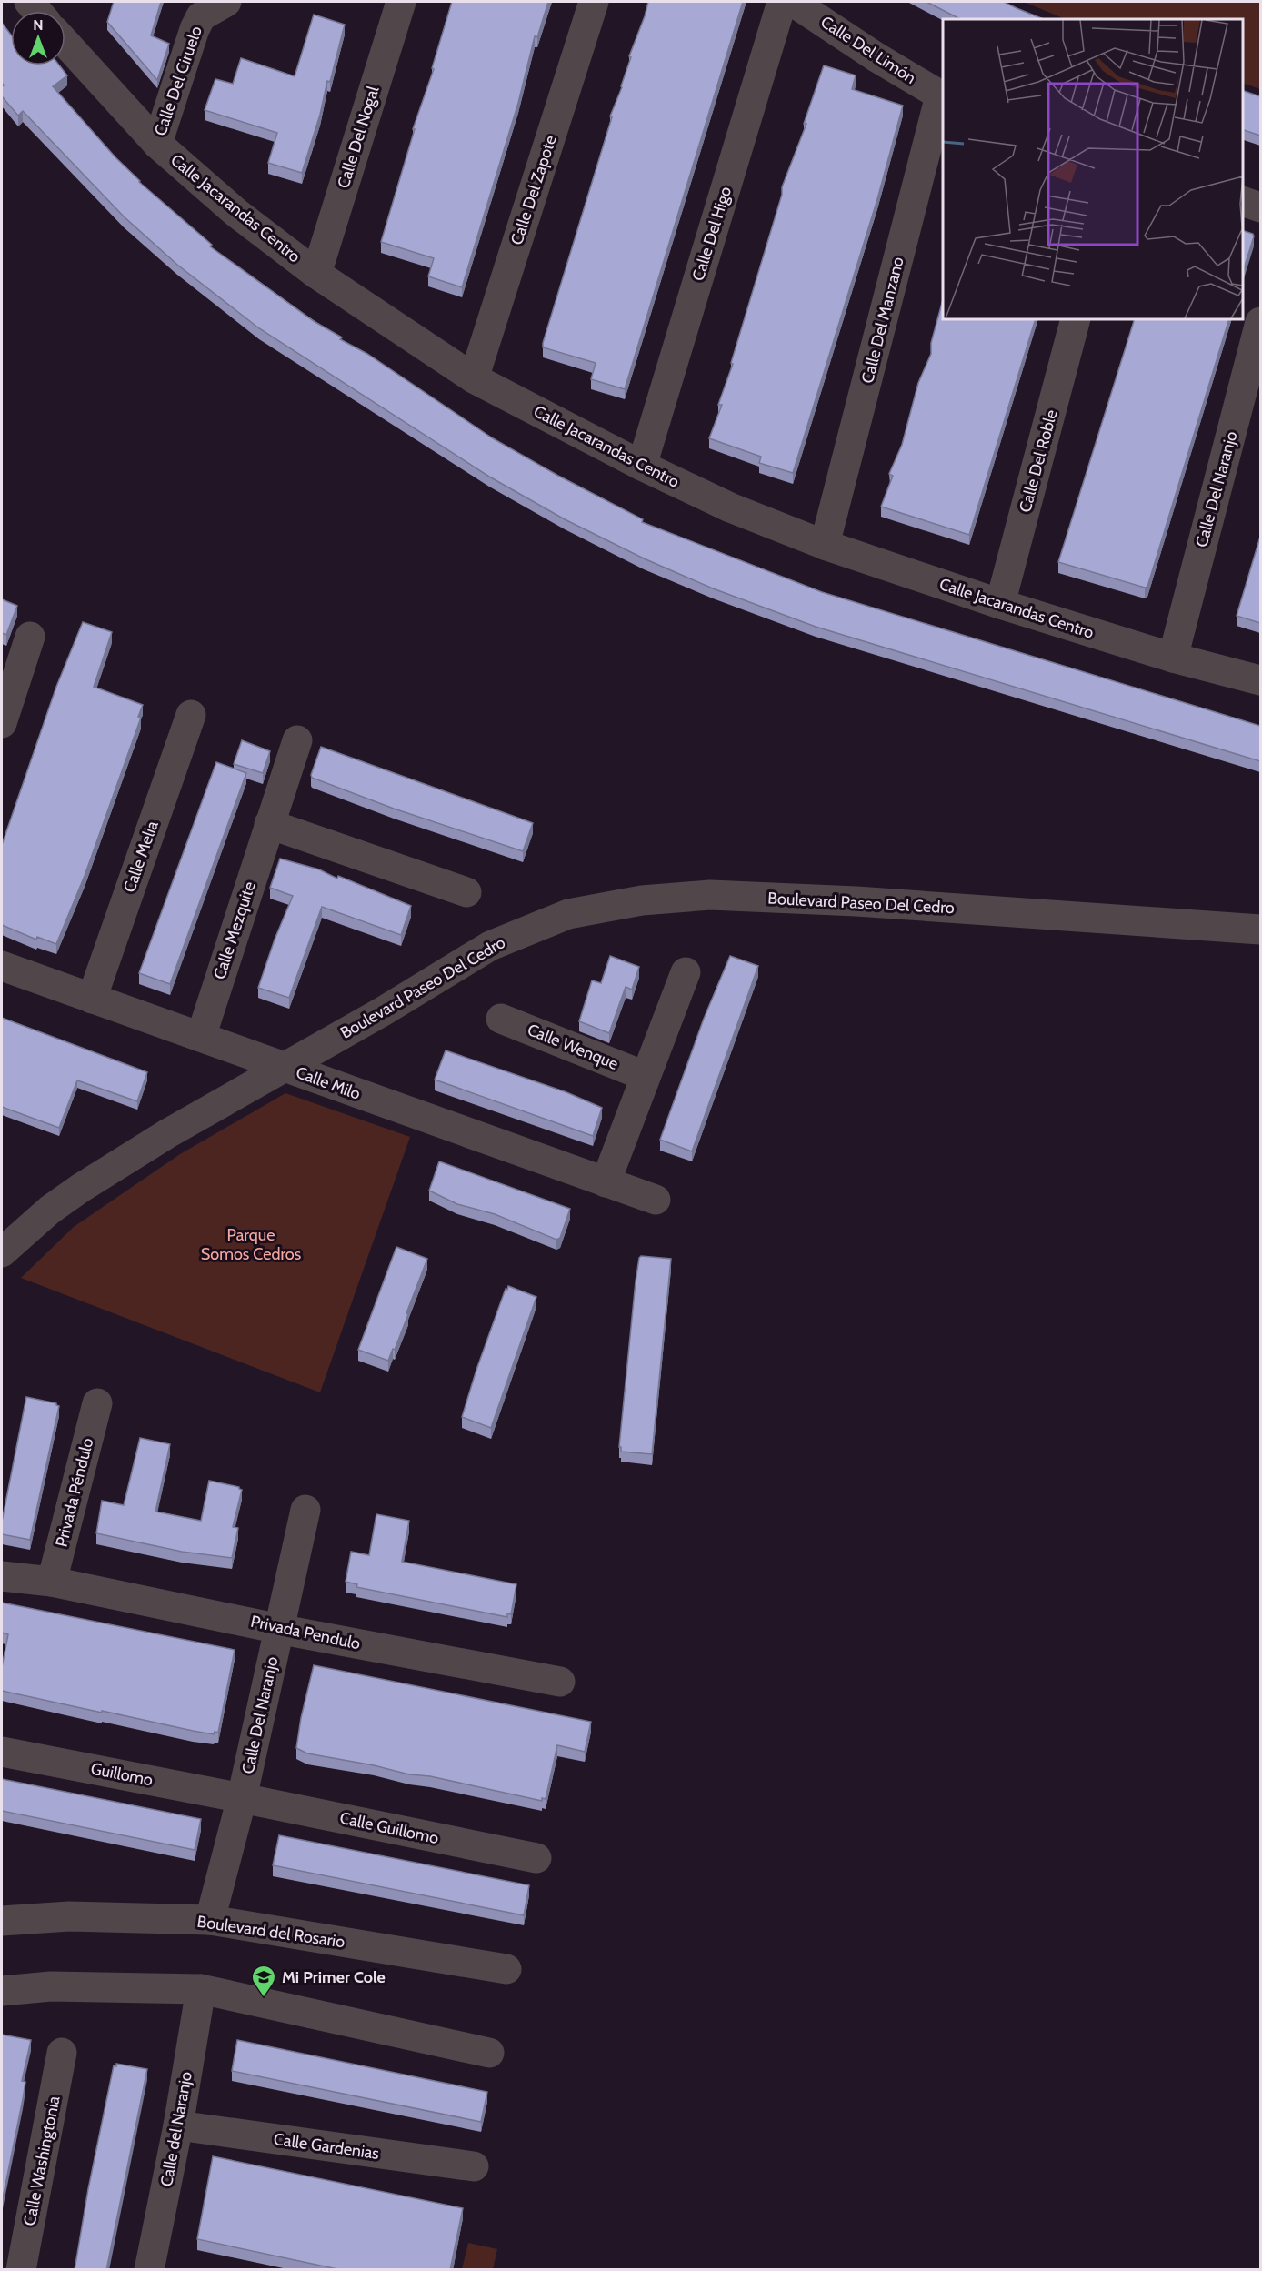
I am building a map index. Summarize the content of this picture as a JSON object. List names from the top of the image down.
{
  "streets": {
    "street": [
      "Calle Del Limón",
      "Calle Del Ciruelo",
      "Calle Del Nogal",
      "Calle Del Zapote",
      "Calle Jacarandas Centro",
      "Calle Del Higo",
      "Calle Del Manzano",
      "Calle Del Roble",
      "Calle Del Naranjo",
      "Calle Melia",
      "Boulevard Paseo Del Cedro",
      "Calle Mezquite",
      "Calle Wenque",
      "Calle Milo",
      "Privada Péndulo",
      "Privada Pendulo",
      "Guillomo",
      "Calle Guillomo",
      "Boulevard del Rosario",
      "Calle del Naranjo",
      "Calle Gardenias",
      "Calle Washingtonia"
    ]
  },
  "crossings": [
    ["Calle Del Limón", "Calle Del Manzano"],
    ["Calle Del Ciruelo", "Calle Jacarandas Centro"],
    ["Calle Del Nogal", "Calle Jacarandas Centro"],
    ["Calle Del Zapote", "Calle Jacarandas Centro"],
    ["Calle Jacarandas Centro", "Calle Del Higo"],
    ["Calle Jacarandas Centro", "Calle Del Manzano"],
    ["Calle Jacarandas Centro", "Calle Del Roble"],
    ["Calle Jacarandas Centro", "Calle Del Naranjo"],
    ["Calle Del Naranjo", "Privada Pendulo"],
    ["Calle Del Naranjo", "Guillomo"],
    ["Calle Del Naranjo", "Calle Guillomo"],
    ["Calle Del Naranjo", "Boulevard del Rosario"],
    ["Calle Melia", "Calle Milo"],
    ["Boulevard Paseo Del Cedro", "Calle Milo"],
    ["Calle Mezquite", "Calle Milo"],
    ["Privada Péndulo", "Privada Pendulo"],
    ["Guillomo", "Calle Guillomo"],
    ["Calle del Naranjo", "Calle Gardenias"]
  ],
  "parks": ["Parque Somos Cedros"],
  "places": {
    "school or university": ["Mi Primer Cole"]
  },
  "north": "top"
}
